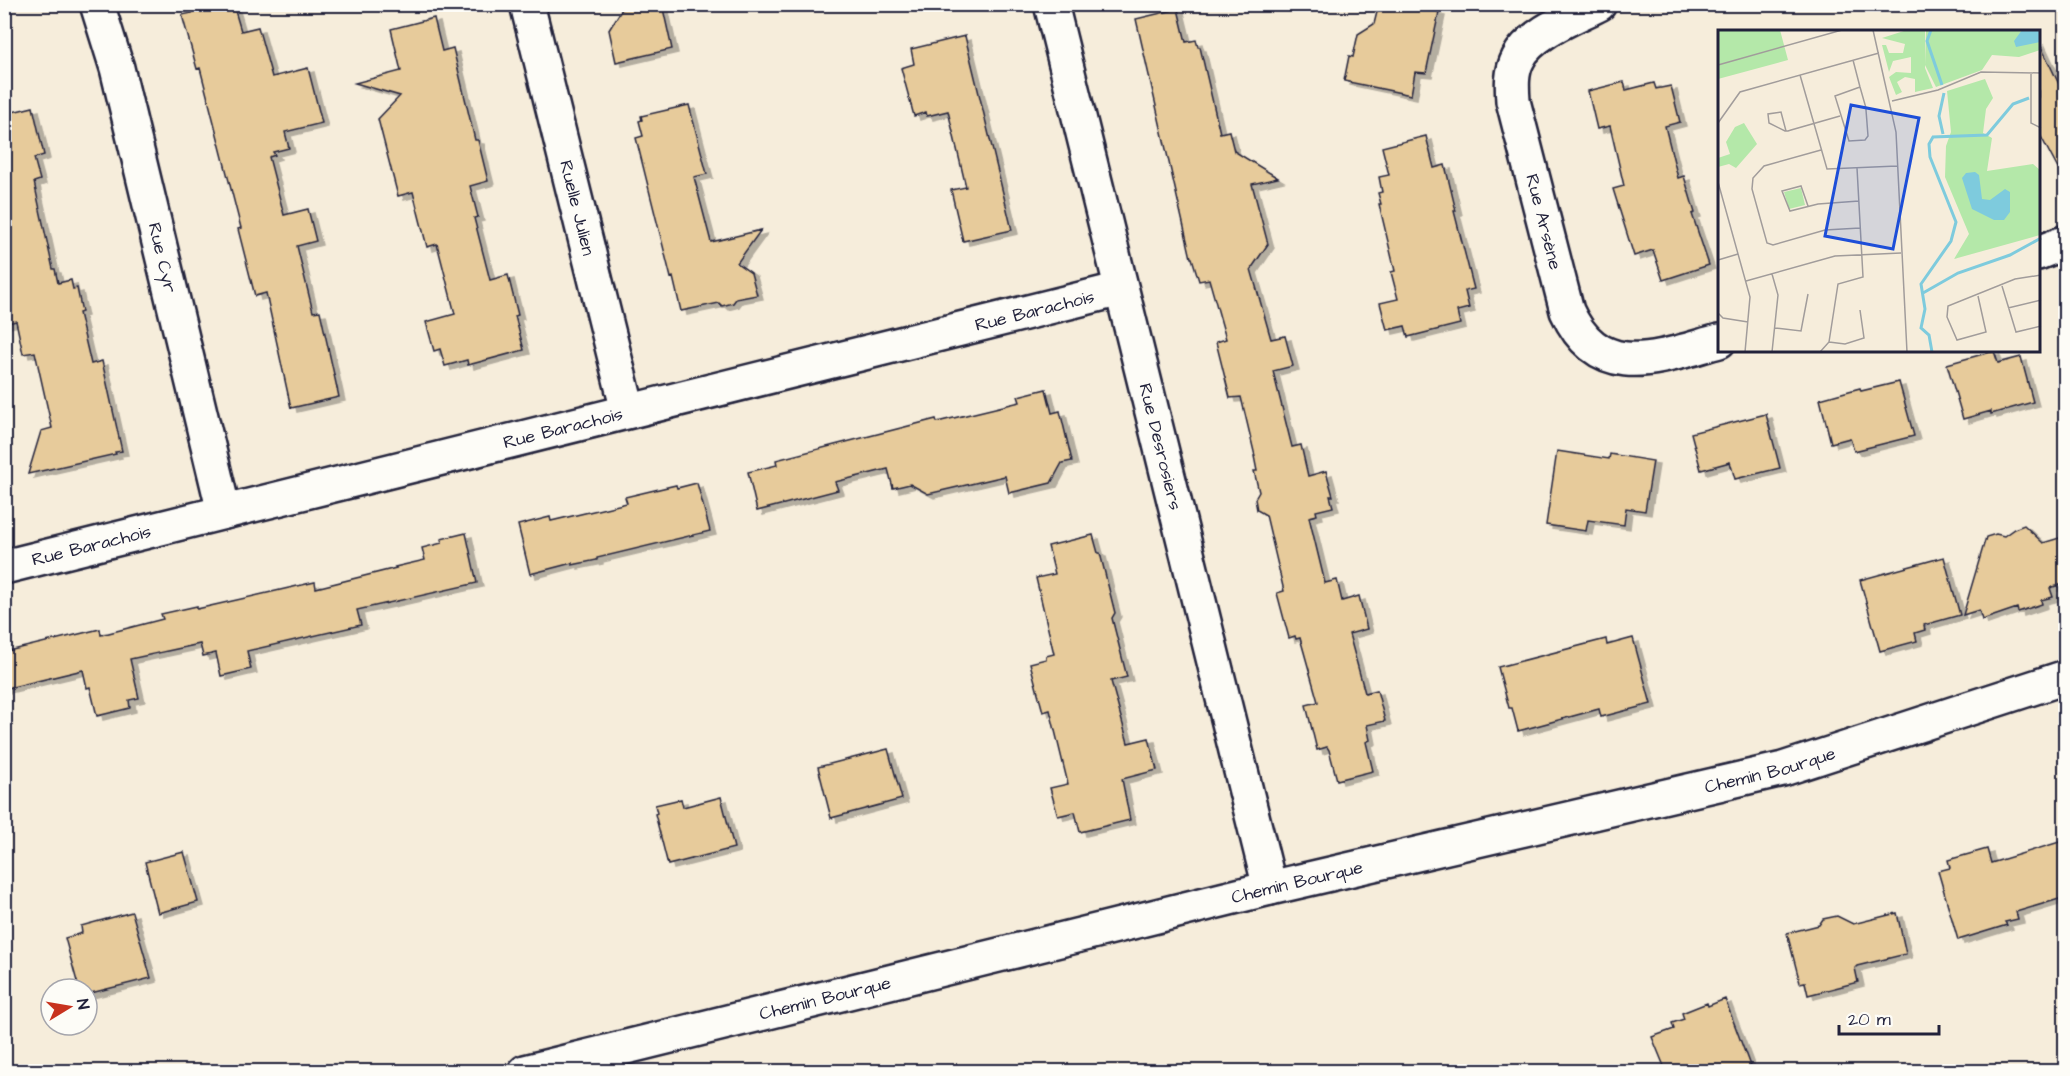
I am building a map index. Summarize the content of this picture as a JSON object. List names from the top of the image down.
{
  "streets": {
    "street": [
      "Ruelle Julien",
      "Rue Arsène",
      "Rue Cyr",
      "Rue Barachois",
      "Rue Desrosiers",
      "Chemin Bourque"
    ]
  },
  "crossings": [
    ["Ruelle Julien", "Rue Barachois"],
    ["Rue Cyr", "Rue Barachois"],
    ["Rue Barachois", "Rue Desrosiers"],
    ["Rue Desrosiers", "Chemin Bourque"]
  ],
  "scale_bar": "20 m",
  "north": "right"
}
